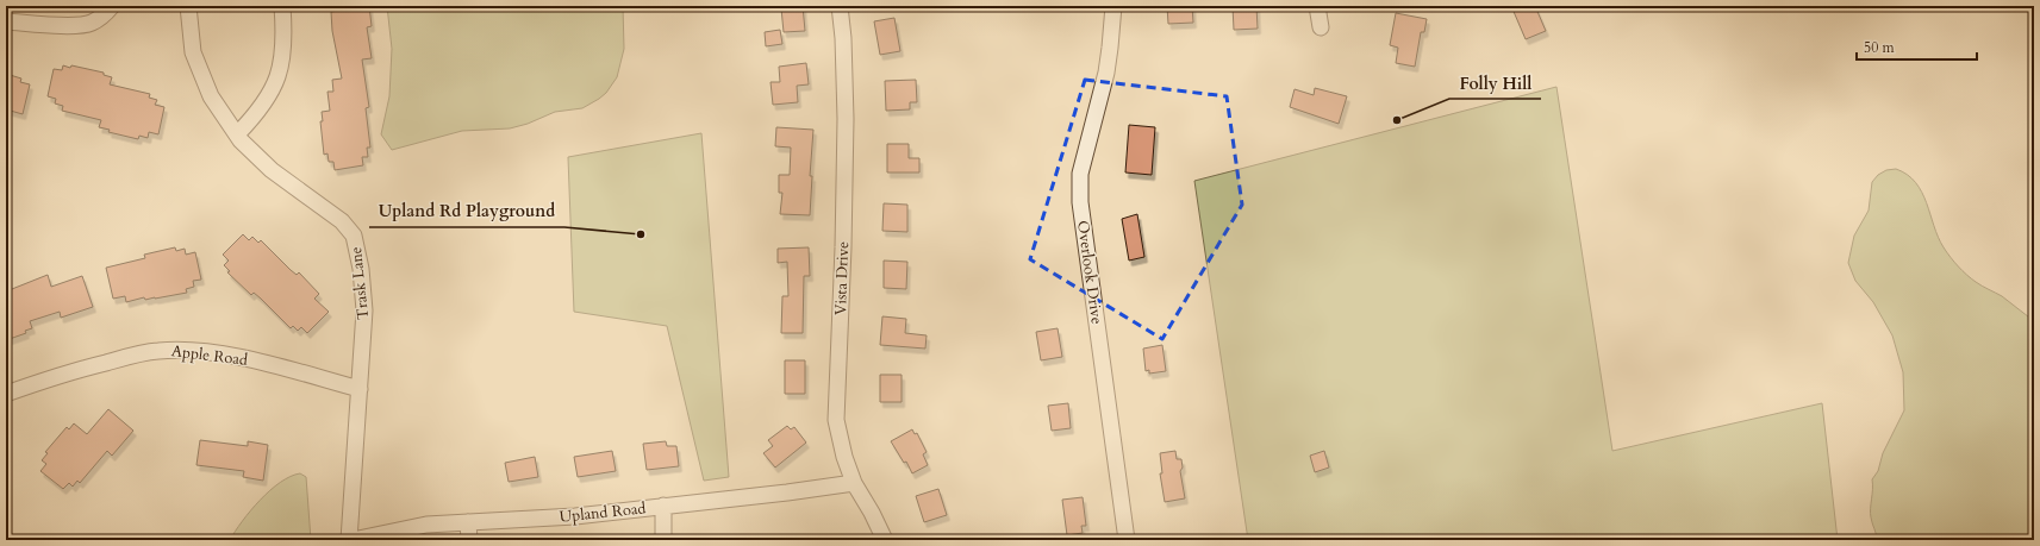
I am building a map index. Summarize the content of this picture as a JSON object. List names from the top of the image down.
{
  "streets": {
    "street": [
      "Overlook Drive",
      "Vista Drive",
      "Trask Lane",
      "Apple Road",
      "Upland Road"
    ]
  },
  "crossings": [
    ["Vista Drive", "Upland Road"],
    ["Trask Lane", "Apple Road"],
    ["Trask Lane", "Upland Road"]
  ],
  "places": ["Folly Hill", "Upland Rd Playground"],
  "scale_bar": "50 m"
}
